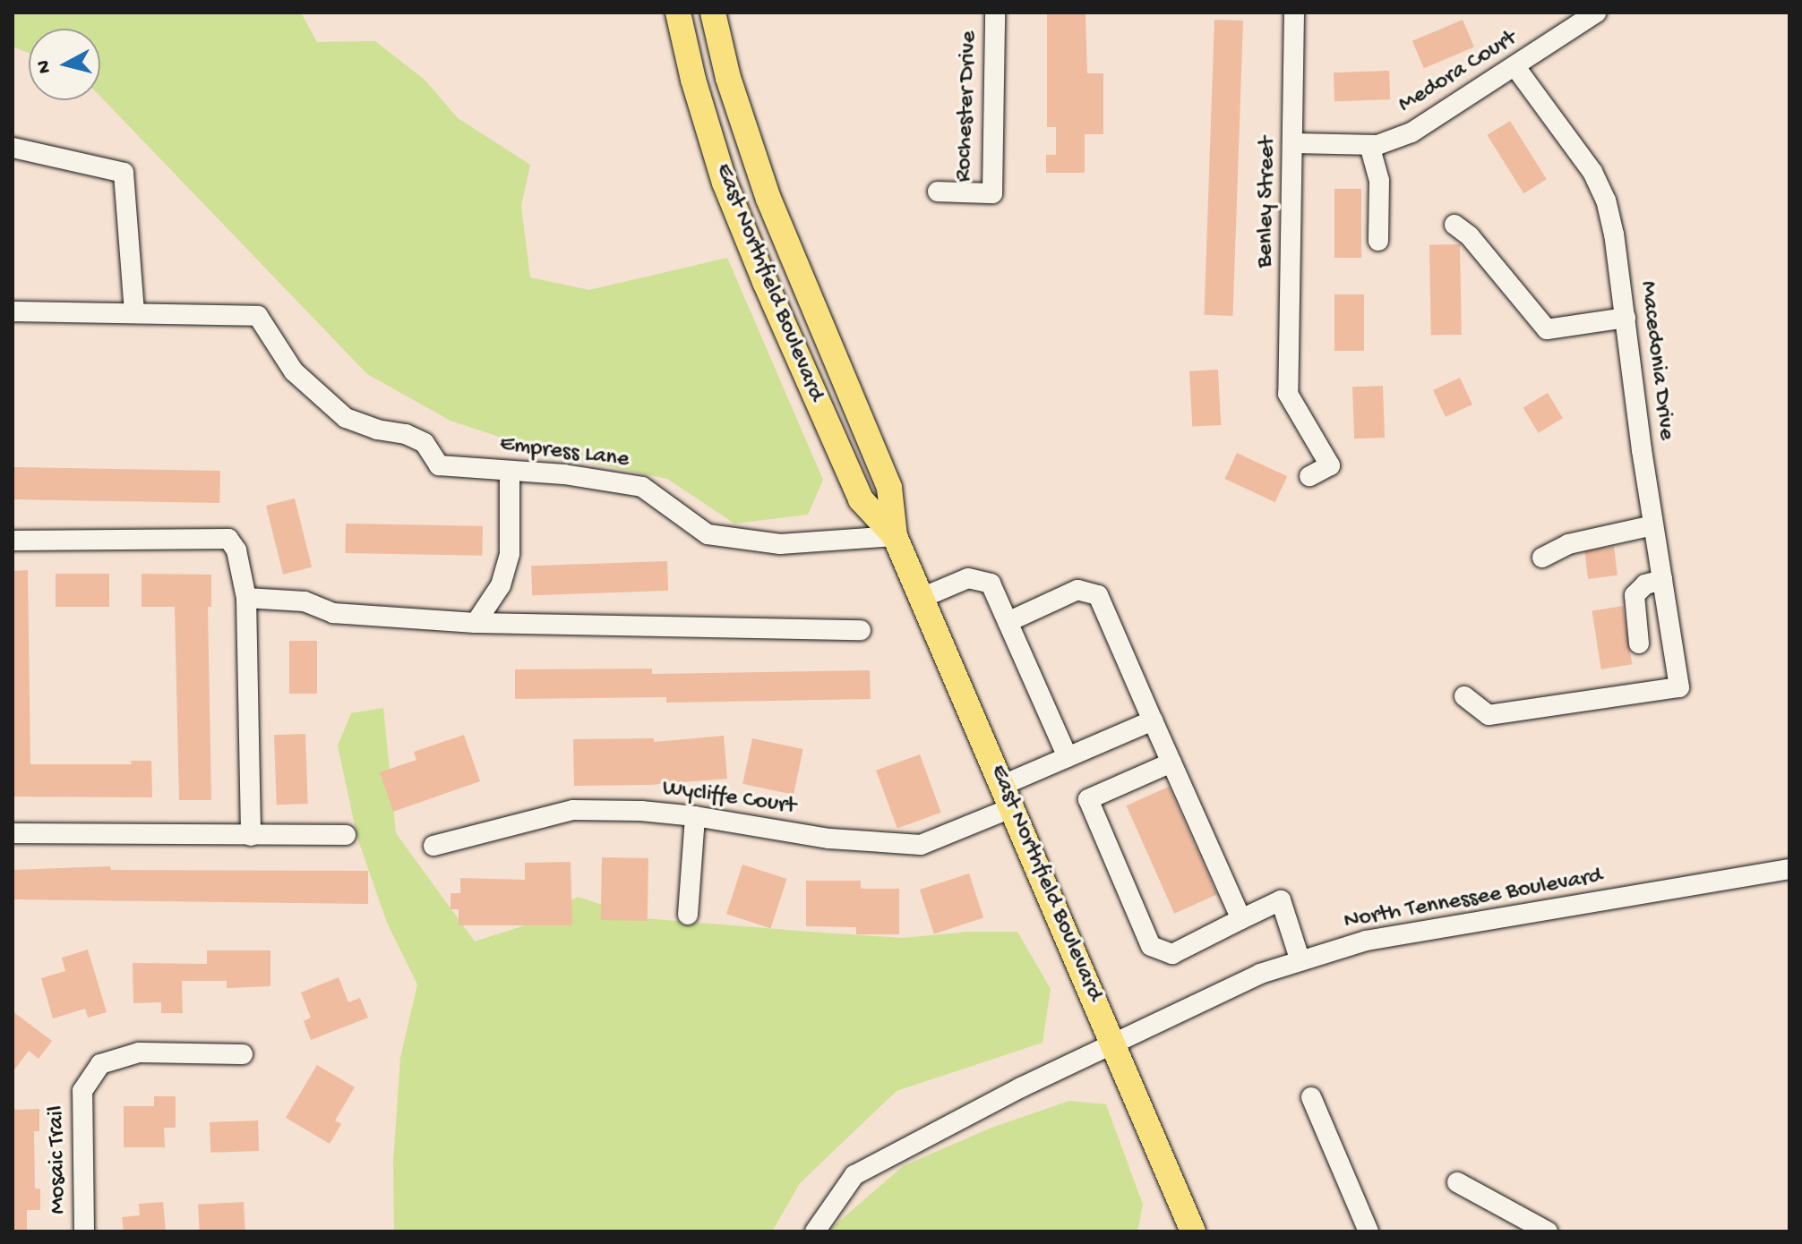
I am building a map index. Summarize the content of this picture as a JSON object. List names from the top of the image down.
{
  "streets": {
    "main road": ["East Northfield Boulevard"],
    "street": [
      "Medora Court",
      "Rochester Drive",
      "Benley Street",
      "Macedonia Drive",
      "Empress Lane",
      "Wycliffe Court",
      "North Tennessee Boulevard",
      "Mosaic Trail"
    ]
  },
  "crossings": [
    ["Medora Court", "Benley Street"],
    ["Medora Court", "Macedonia Drive"],
    ["East Northfield Boulevard", "Empress Lane"],
    ["East Northfield Boulevard", "Wycliffe Court"],
    ["East Northfield Boulevard", "North Tennessee Boulevard"]
  ],
  "north": "left"
}
